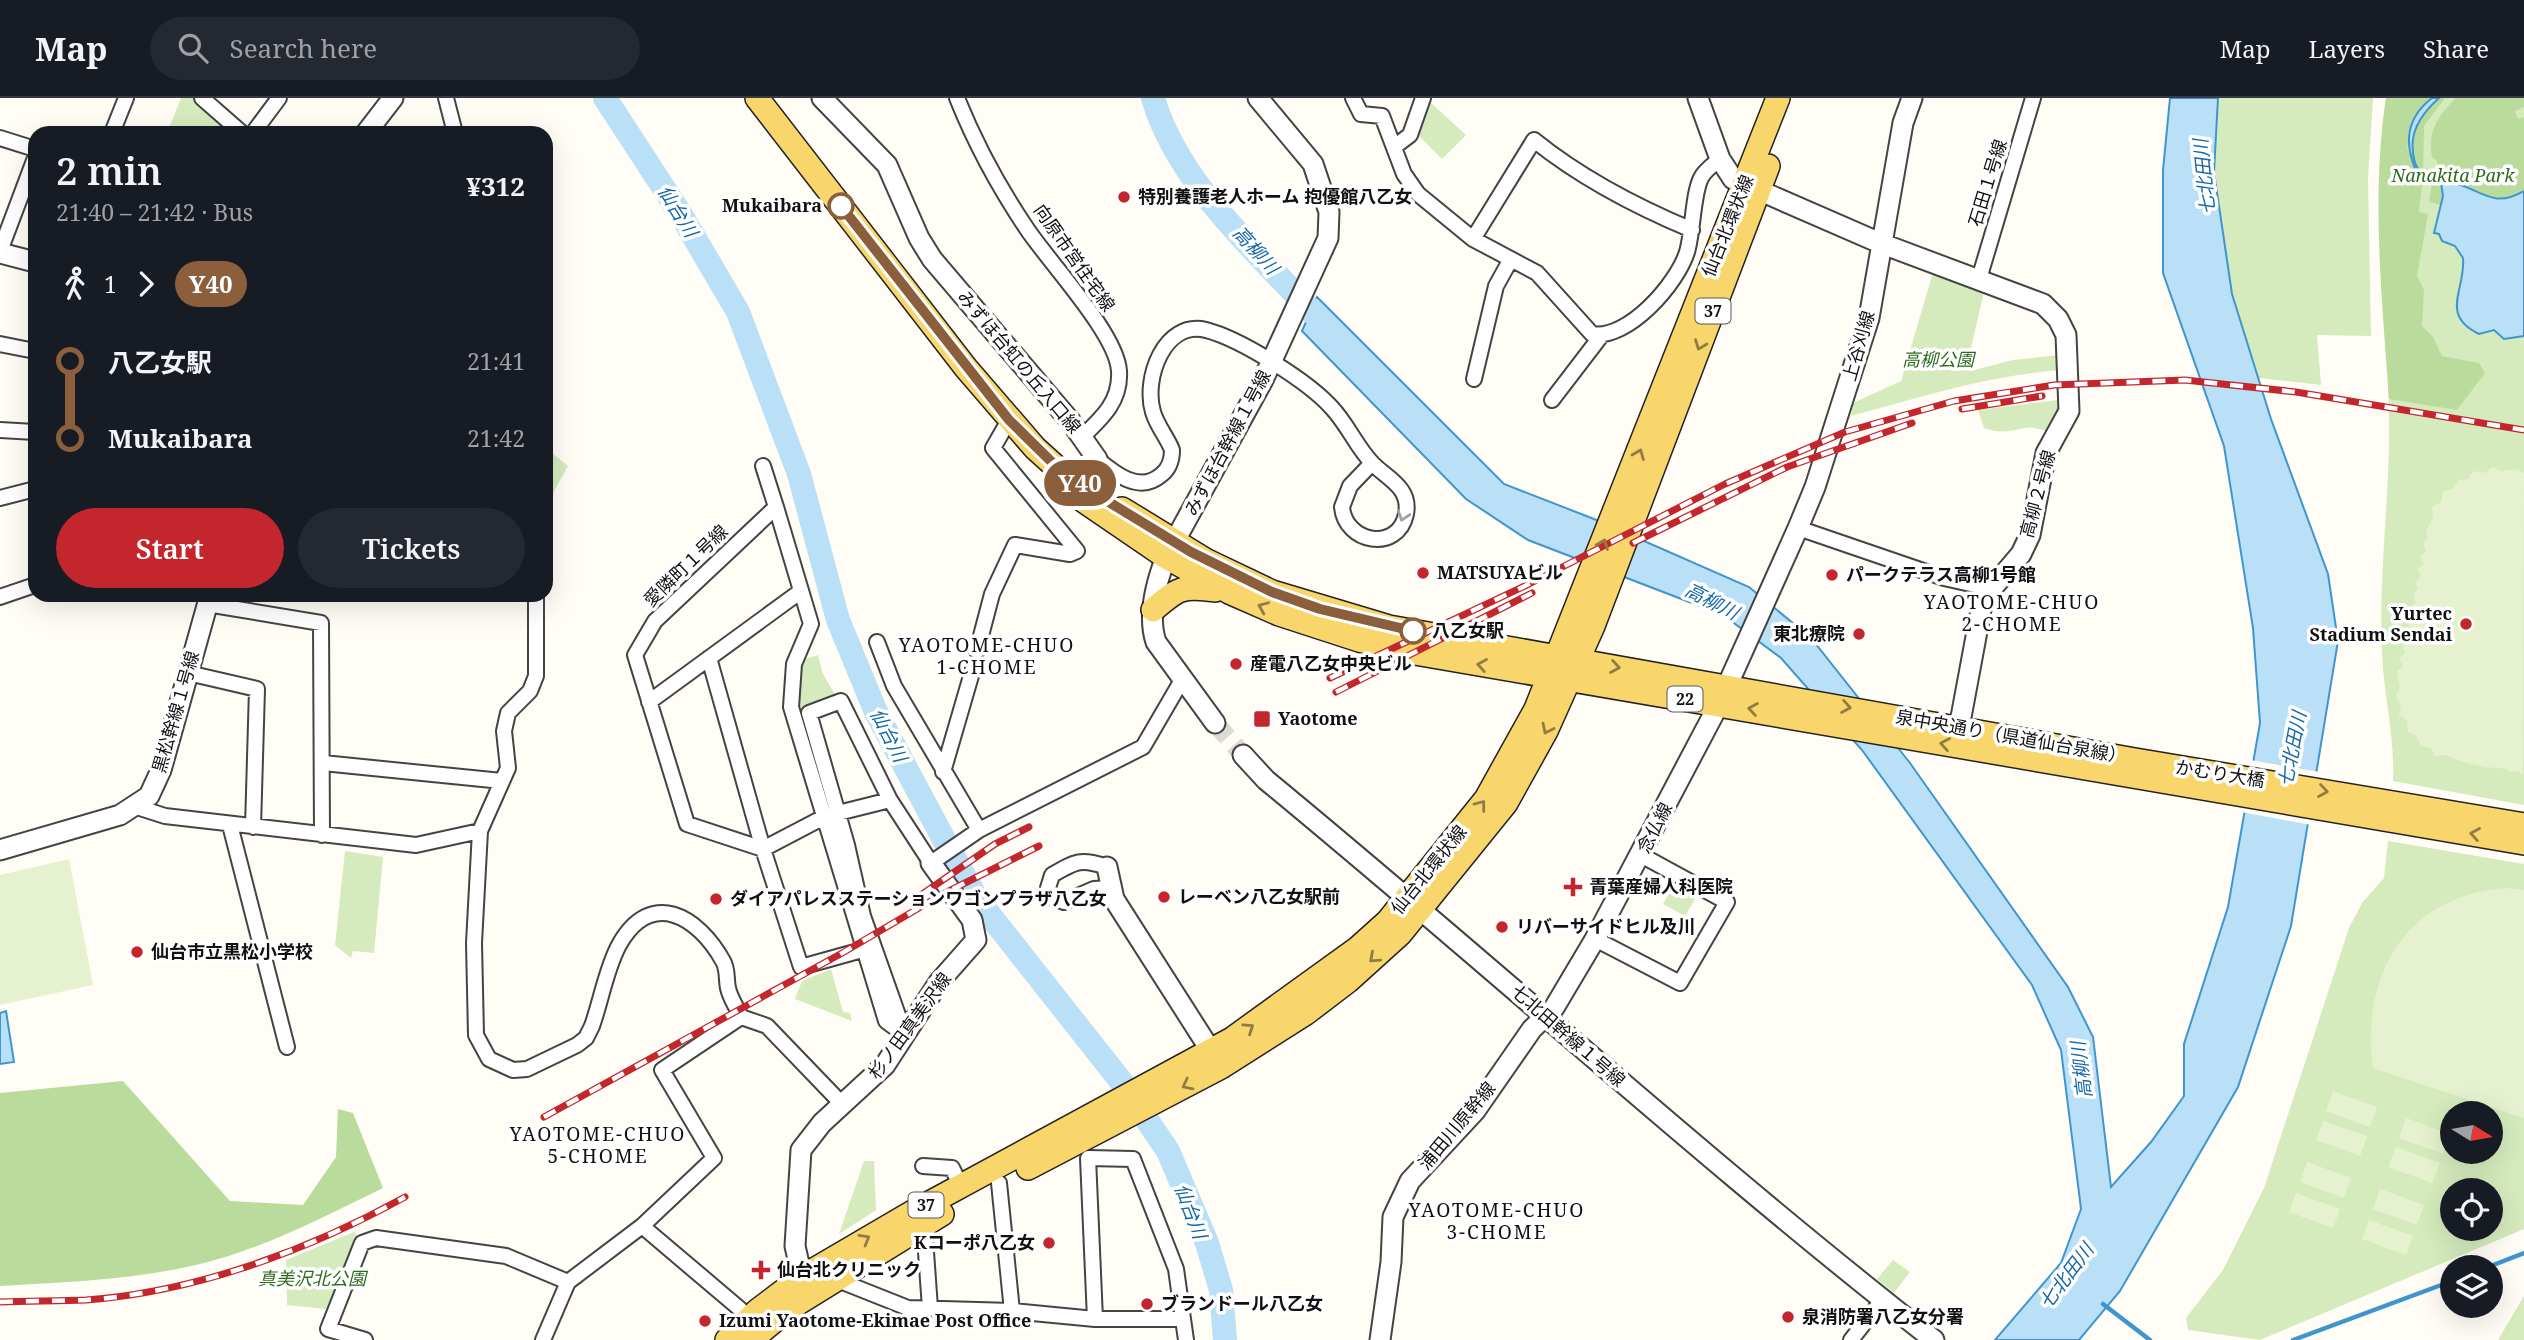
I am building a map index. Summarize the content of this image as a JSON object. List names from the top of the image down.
{
  "streets": {
    "main road": [
      "仙台北環状線",
      "37",
      "22",
      "泉中央通り（県道仙台泉線）",
      "かむり大橋"
    ],
    "street": [
      "石田１号線",
      "向原市営住宅線",
      "上谷刈線",
      "みずほ台虹の丘入口線",
      "みずほ台幹線１号線",
      "高柳２号線",
      "愛隣町１号線",
      "黒松幹線１号線",
      "念仏線",
      "杉ノ田真美沢線",
      "七北田幹線１号線",
      "浦田川原幹線"
    ]
  },
  "crossings": [
    ["石田１号線", "高柳２号線"],
    ["仙台北環状線", "高柳２号線"],
    ["仙台北環状線", "22"],
    ["仙台北環状線", "杉ノ田真美沢線"],
    ["仙台北環状線", "七北田幹線１号線"],
    ["向原市営住宅線", "みずほ台虹の丘入口線"],
    ["上谷刈線", "高柳２号線"],
    ["上谷刈線", "念仏線"],
    ["みずほ台虹の丘入口線", "みずほ台幹線１号線"],
    ["みずほ台幹線１号線", "22"],
    ["高柳２号線", "泉中央通り（県道仙台泉線）"],
    ["22", "泉中央通り（県道仙台泉線）"],
    ["22", "かむり大橋"],
    ["22", "念仏線"],
    ["泉中央通り（県道仙台泉線）", "かむり大橋"],
    ["泉中央通り（県道仙台泉線）", "念仏線"],
    ["念仏線", "七北田幹線１号線"],
    ["念仏線", "浦田川原幹線"],
    ["七北田幹線１号線", "浦田川原幹線"]
  ],
  "districts": [
    "YAOTOME-CHUO 2-CHOME",
    "YAOTOME-CHUO 1-CHOME",
    "YAOTOME-CHUO 5-CHOME",
    "YAOTOME-CHUO 3-CHOME"
  ],
  "water": ["七北田川", "仙台川", "高柳川"],
  "parks": ["Nanakita Park", "高柳公園", "真美沢北公園"],
  "places": {
    "other": [
      "特別養護老人ホーム 抱優館八乙女",
      "Mukaibara",
      "MATSUYAビル",
      "パークテラス高柳1号館",
      "Yurtec Stadium Sendai",
      "八乙女駅",
      "東北療院",
      "産電八乙女中央ビル",
      "レーベン八乙女駅前",
      "ダイアパレスステーションワゴンプラザ八乙女",
      "リバーサイドヒル及川",
      "仙台市立黒松小学校",
      "Kコーポ八乙女",
      "ブランドール八乙女",
      "泉消防署八乙女分署",
      "Izumi Yaotome-Ekimae Post Office"
    ],
    "transit": ["Yaotome"],
    "health": ["青葉産婦人科医院", "仙台北クリニック"]
  },
  "lines": ["bus line Y40"],
  "north": "right",
  "page": {
    "header": "Map",
    "search": "Search here",
    "nav": ["Map", "Layers", "Share"],
    "on_map": "Y40",
    "heading": ["2 min", "21:40 – 21:42 · Bus", "¥312"],
    "legs": ["1", "Y40"],
    "list": [
      {
        "name": "八乙女駅",
        "value": "21:41"
      },
      {
        "name": "Mukaibara",
        "value": "21:42"
      }
    ],
    "buttons": ["Start", "Tickets"]
  }
}
